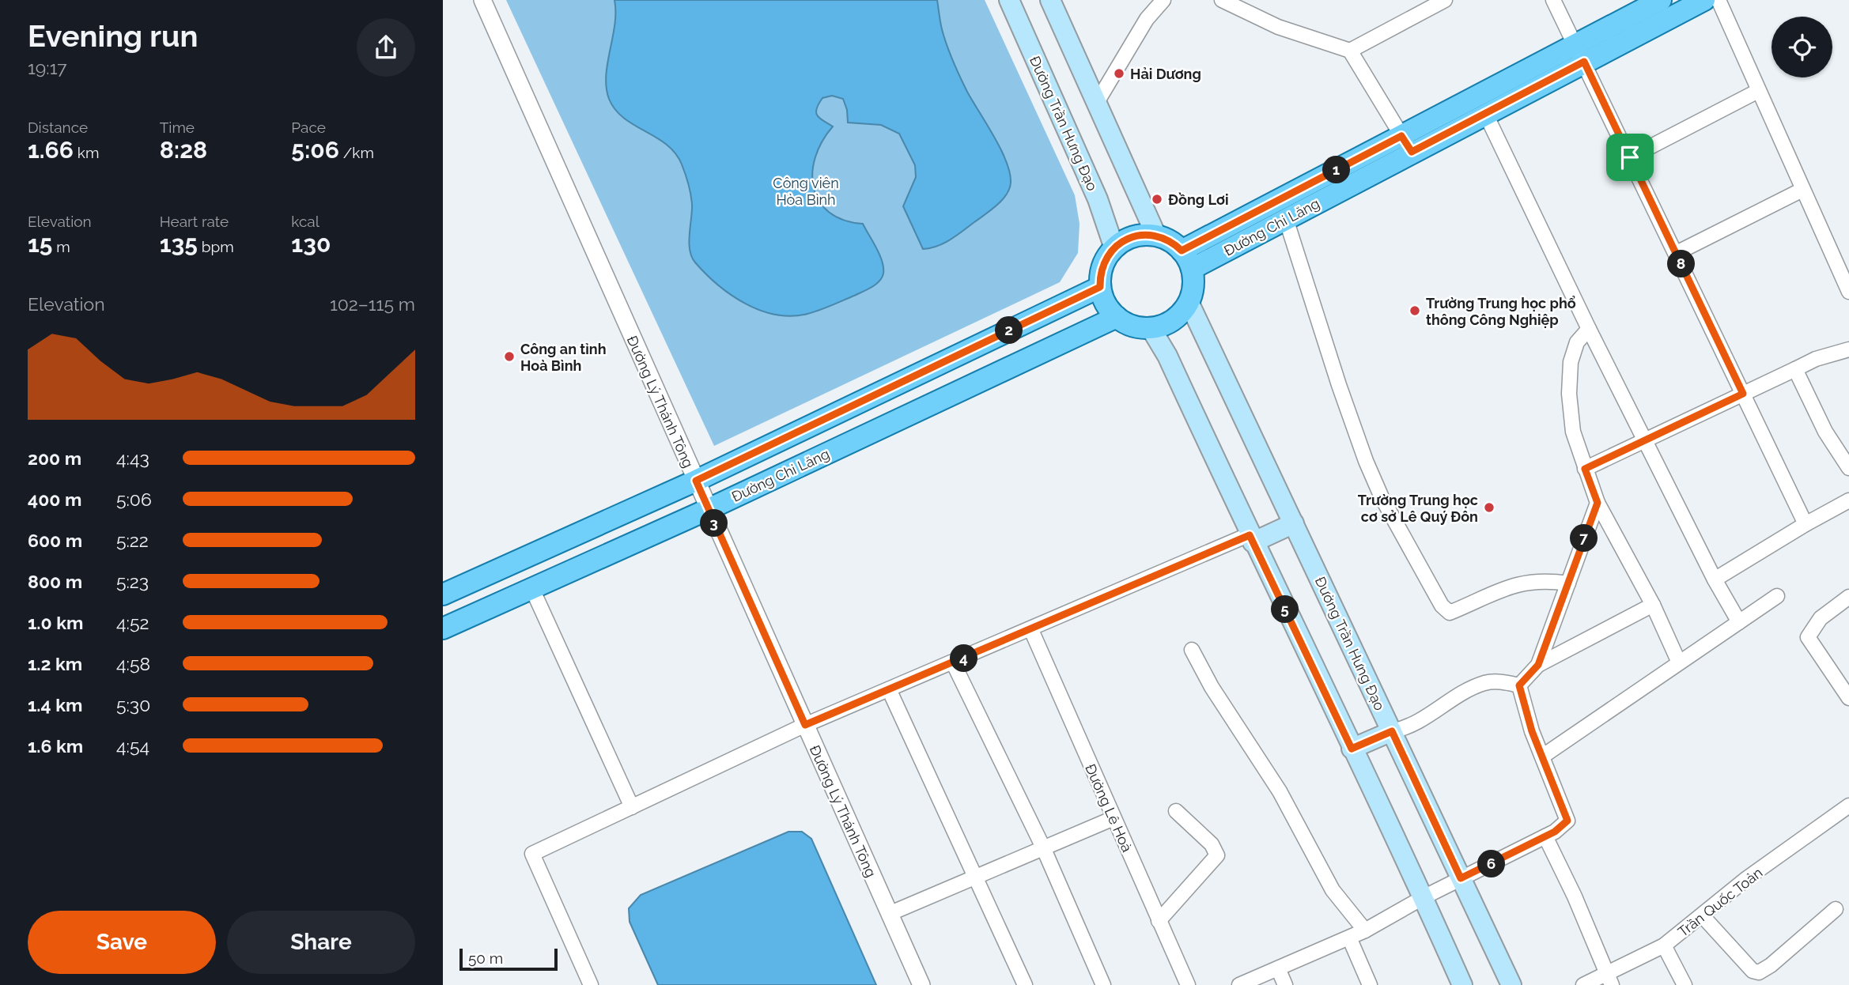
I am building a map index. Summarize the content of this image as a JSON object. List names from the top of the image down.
{
  "streets": {
    "main road": ["Đường Trần Hưng Đạo", "Đường Chi Lăng"],
    "street": ["Đường Lý Thánh Tông", "Đường Lê Hoà", "Trần Quốc Toản"]
  },
  "crossings": [
    ["Đường Trần Hưng Đạo", "Đường Chi Lăng"],
    ["Đường Chi Lăng", "Đường Lý Thánh Tông"]
  ],
  "parks": ["Công viên Hòa Bình"],
  "places": [
    "Hải Dương",
    "Đồng Lơi",
    "Trường Trung học phổ thông Công Nghiệp",
    "Công an tỉnh Hoà Bình",
    "Trường Trung học cơ sở Lê Quý Đôn"
  ],
  "scale_bar": "50 m",
  "page": {
    "heading": ["Evening run", "19:17"],
    "stats": [
      ["Distance", "1.66 km"],
      ["Time", "8:28"],
      ["Pace", "5:06 /km"],
      ["Elevation", "15 m"],
      ["Heart rate", "135 bpm"],
      ["kcal", "130"]
    ],
    "pins": [
      "1",
      "8",
      "2",
      "3",
      "7",
      "5",
      "4",
      "6"
    ],
    "chart": ["Elevation", "102–115 m"],
    "list": [
      {
        "name": "200 m",
        "note": "4:43"
      },
      {
        "name": "400 m",
        "note": "5:06"
      },
      {
        "name": "600 m",
        "note": "5:22"
      },
      {
        "name": "800 m",
        "note": "5:23"
      },
      {
        "name": "1.0 km",
        "note": "4:52"
      },
      {
        "name": "1.2 km",
        "note": "4:58"
      },
      {
        "name": "1.4 km",
        "note": "5:30"
      },
      {
        "name": "1.6 km",
        "note": "4:54"
      }
    ],
    "buttons": ["Save", "Share"],
    "scale": "50 m"
  }
}
